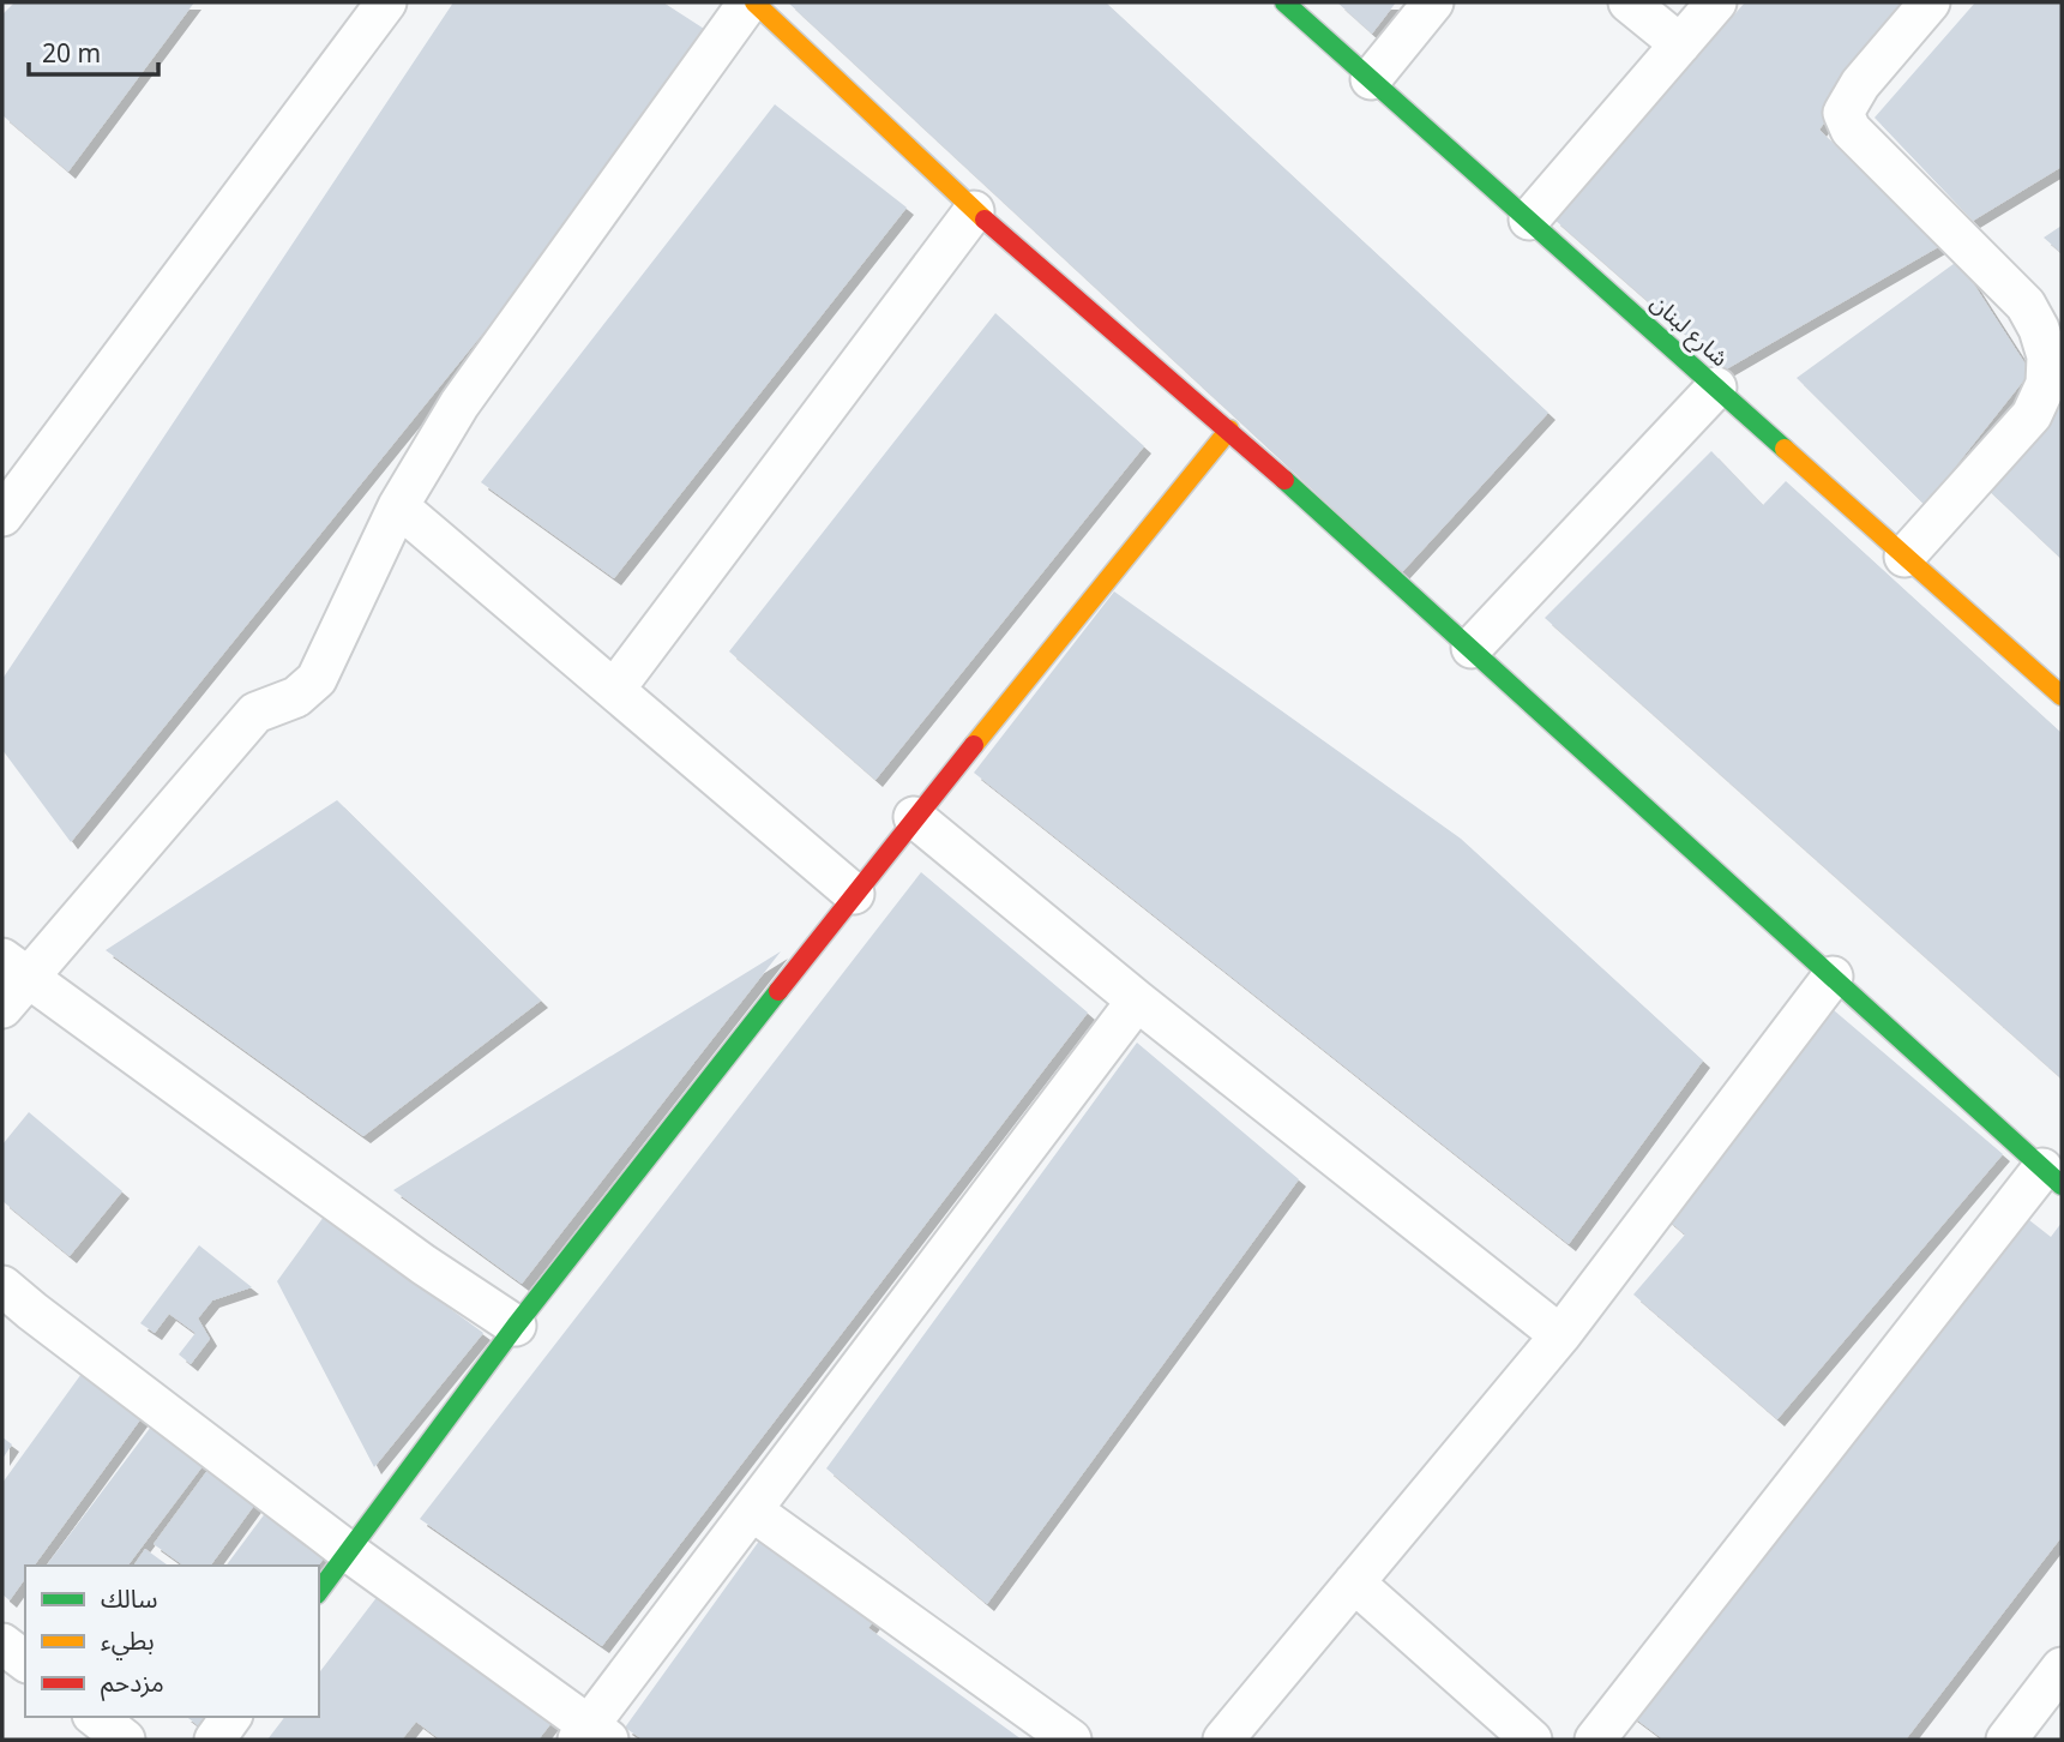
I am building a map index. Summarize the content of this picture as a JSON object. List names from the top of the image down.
{
  "streets": {
    "street": ["شارع لبنان"]
  },
  "legend": ["سالك", "بطيء", "مزدحم"],
  "scale_bar": "20 m"
}
